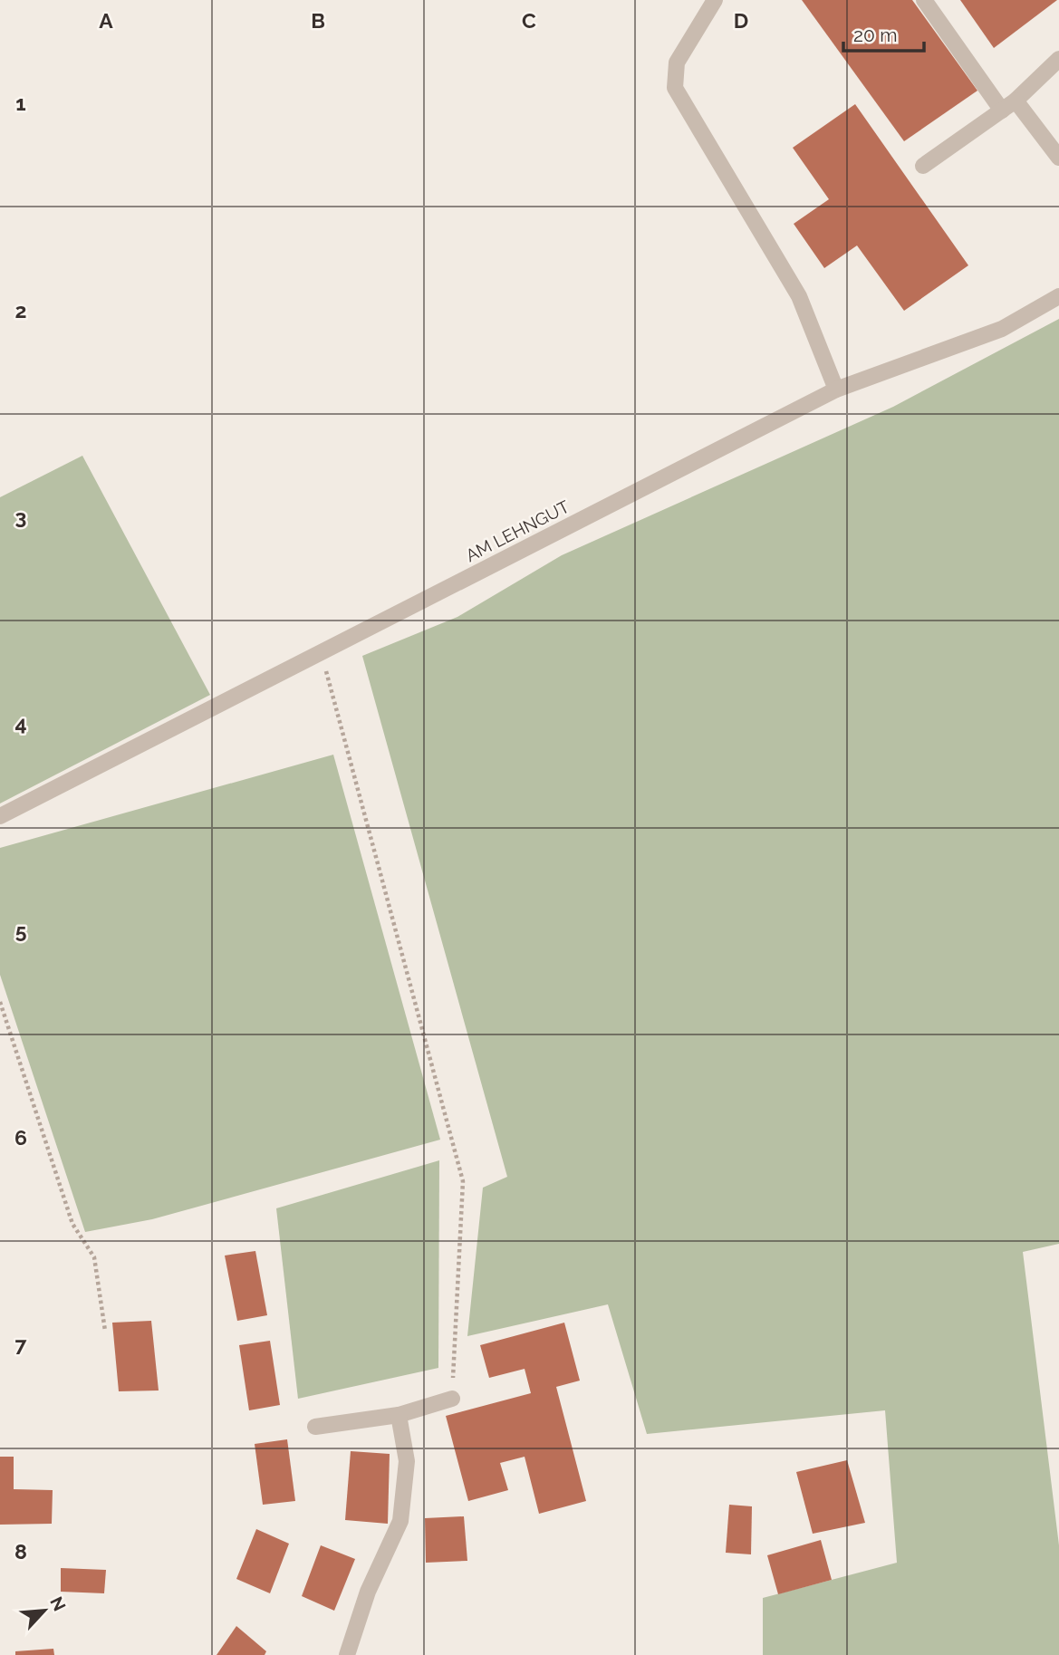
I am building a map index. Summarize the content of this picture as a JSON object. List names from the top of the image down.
{
  "streets": {
    "street": ["AM LEHNGUT"]
  },
  "scale_bar": "20 m",
  "north": "top right",
  "grid": {
    "columns": [
      "A",
      "B",
      "C",
      "D"
    ],
    "rows": [
      "1",
      "2",
      "3",
      "4",
      "5",
      "6",
      "7",
      "8"
    ]
  }
}
